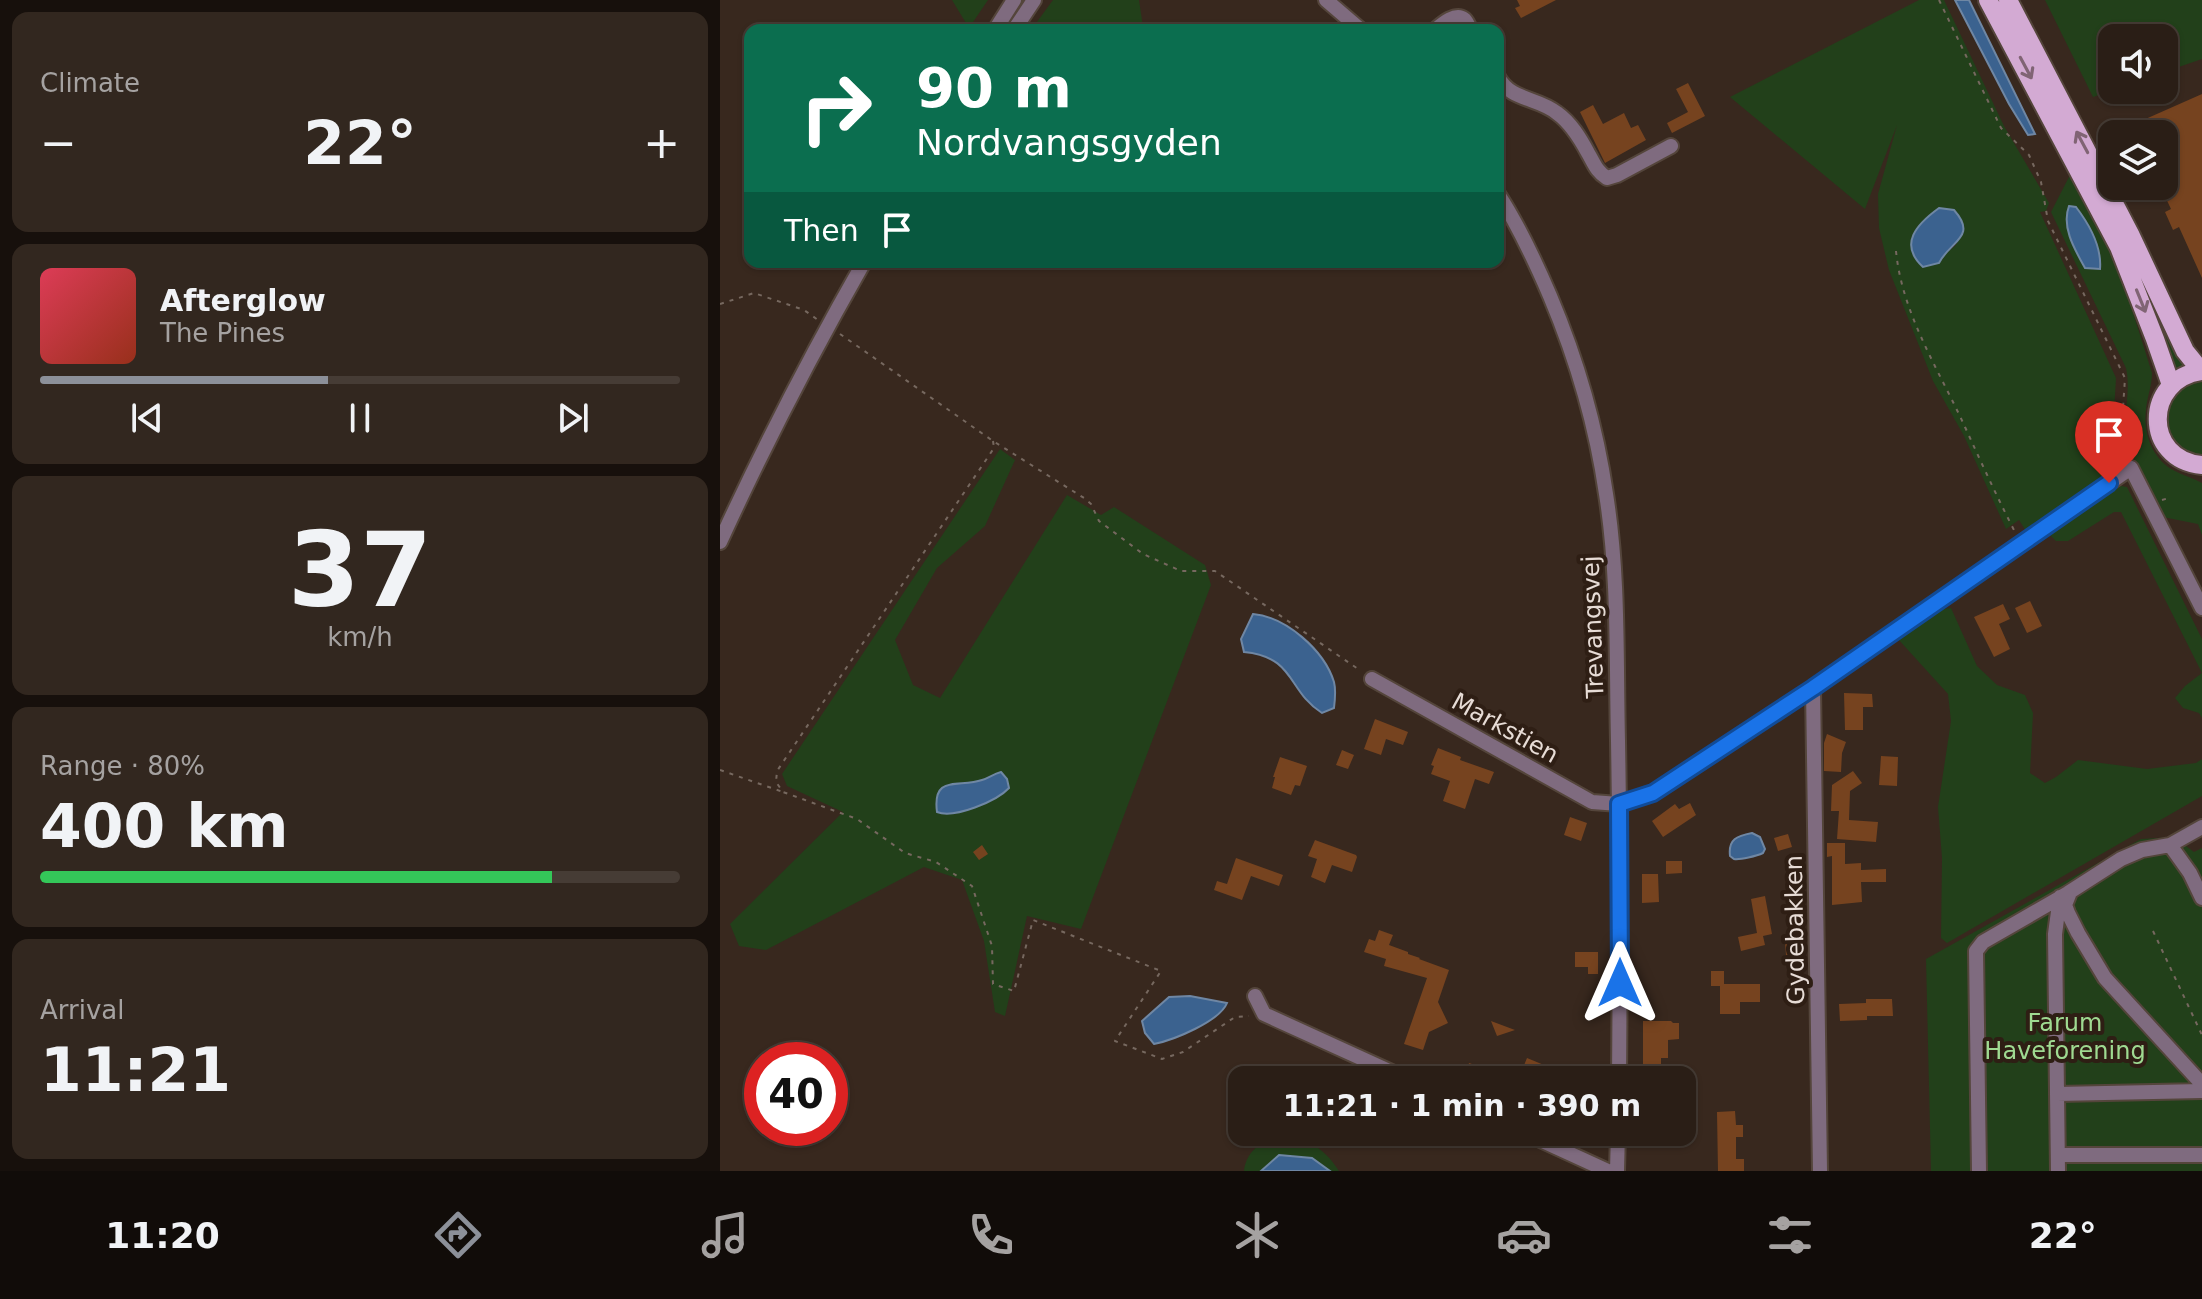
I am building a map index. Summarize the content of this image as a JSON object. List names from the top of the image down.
{
  "streets": {
    "street": ["Trevangsvej", "Markstien", "Gydebakken"]
  },
  "crossings": [
    ["Trevangsvej", "Markstien"]
  ],
  "parks": ["Farum Haveforening"],
  "page": {
    "tile": [
      "Climate",
      ["37", "km/h"],
      ["Range · 80%", "400 km"],
      ["Arrival", "11:21"]
    ],
    "turn": ["90 m", "Nordvangsgyden"],
    "heat": ["−", "22°", "+"],
    "then": "Then",
    "song": ["Afterglow", "The Pines"],
    "limit": "40",
    "trip": "11:21 · 1 min · 390 m",
    "tabs": ["11:20", "22°"]
  }
}
